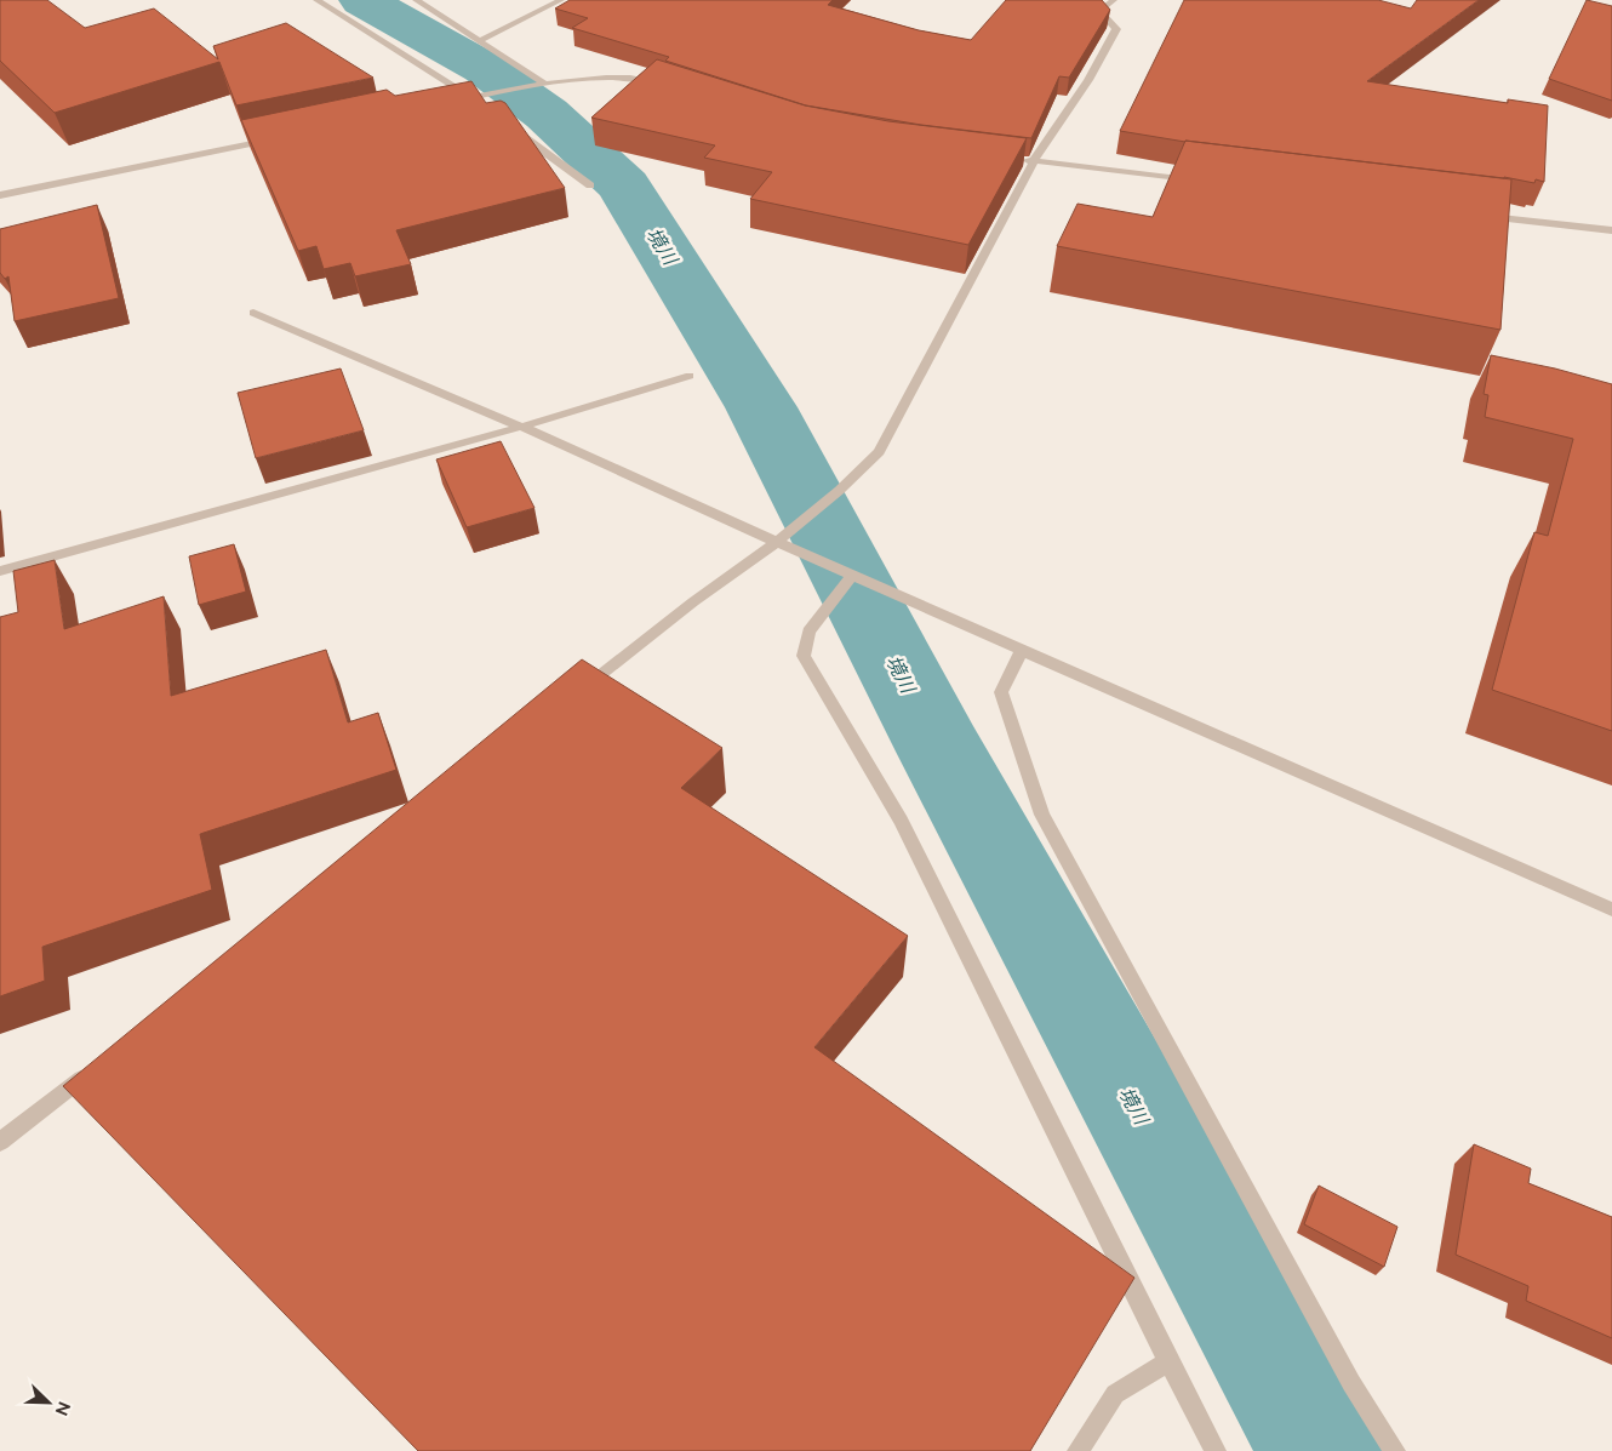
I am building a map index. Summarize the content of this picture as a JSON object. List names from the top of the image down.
{
  "water": ["境川"],
  "north": "bottom right"
}
